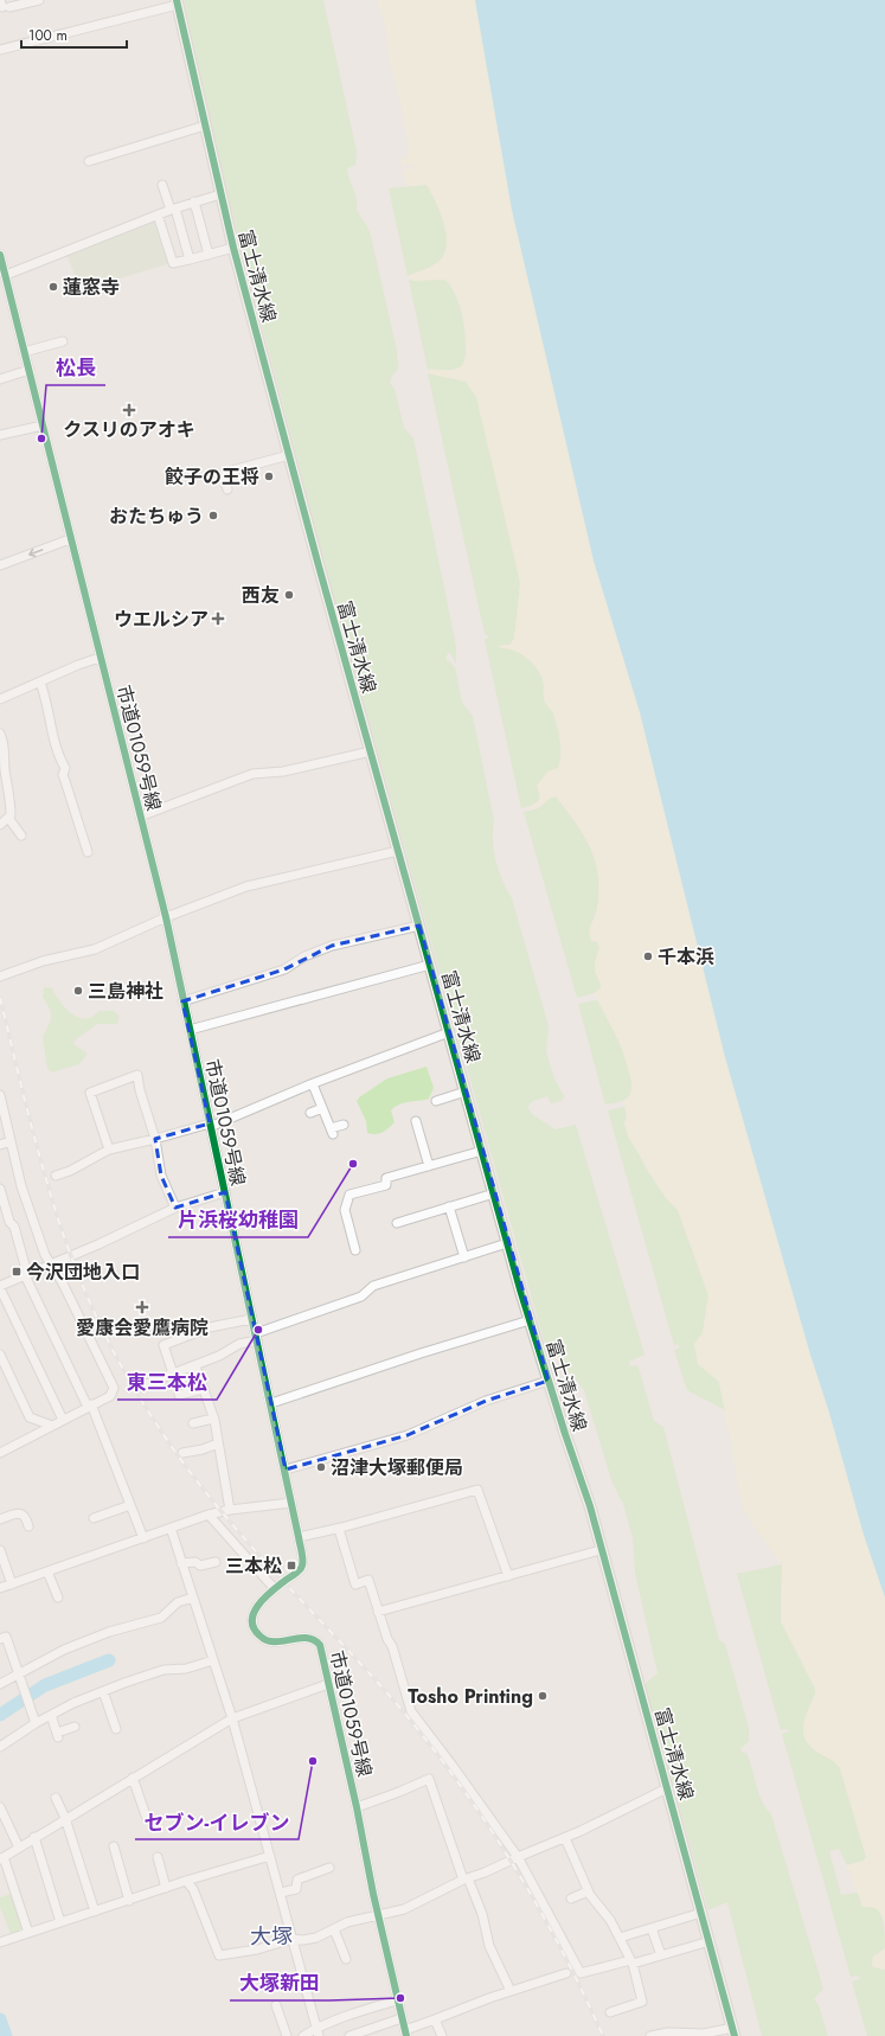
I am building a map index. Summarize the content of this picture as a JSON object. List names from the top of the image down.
{
  "streets": {
    "main road": ["富士清水線"],
    "street": ["市道01059号線"]
  },
  "districts": ["大塚"],
  "places": {
    "other": [
      "蓮窓寺",
      "松長",
      "餃子の王将",
      "おたちゅう",
      "西友",
      "千本浜",
      "三島神社",
      "片浜桜幼稚園",
      "東三本松",
      "沼津大塚郵便局",
      "Tosho Printing",
      "セブン-イレブン",
      "大塚新田"
    ],
    "health": ["クスリのアオキ", "ウエルシア", "愛康会愛鷹病院"],
    "transit": ["今沢団地入口", "三本松"]
  },
  "scale_bar": "100 m"
}
